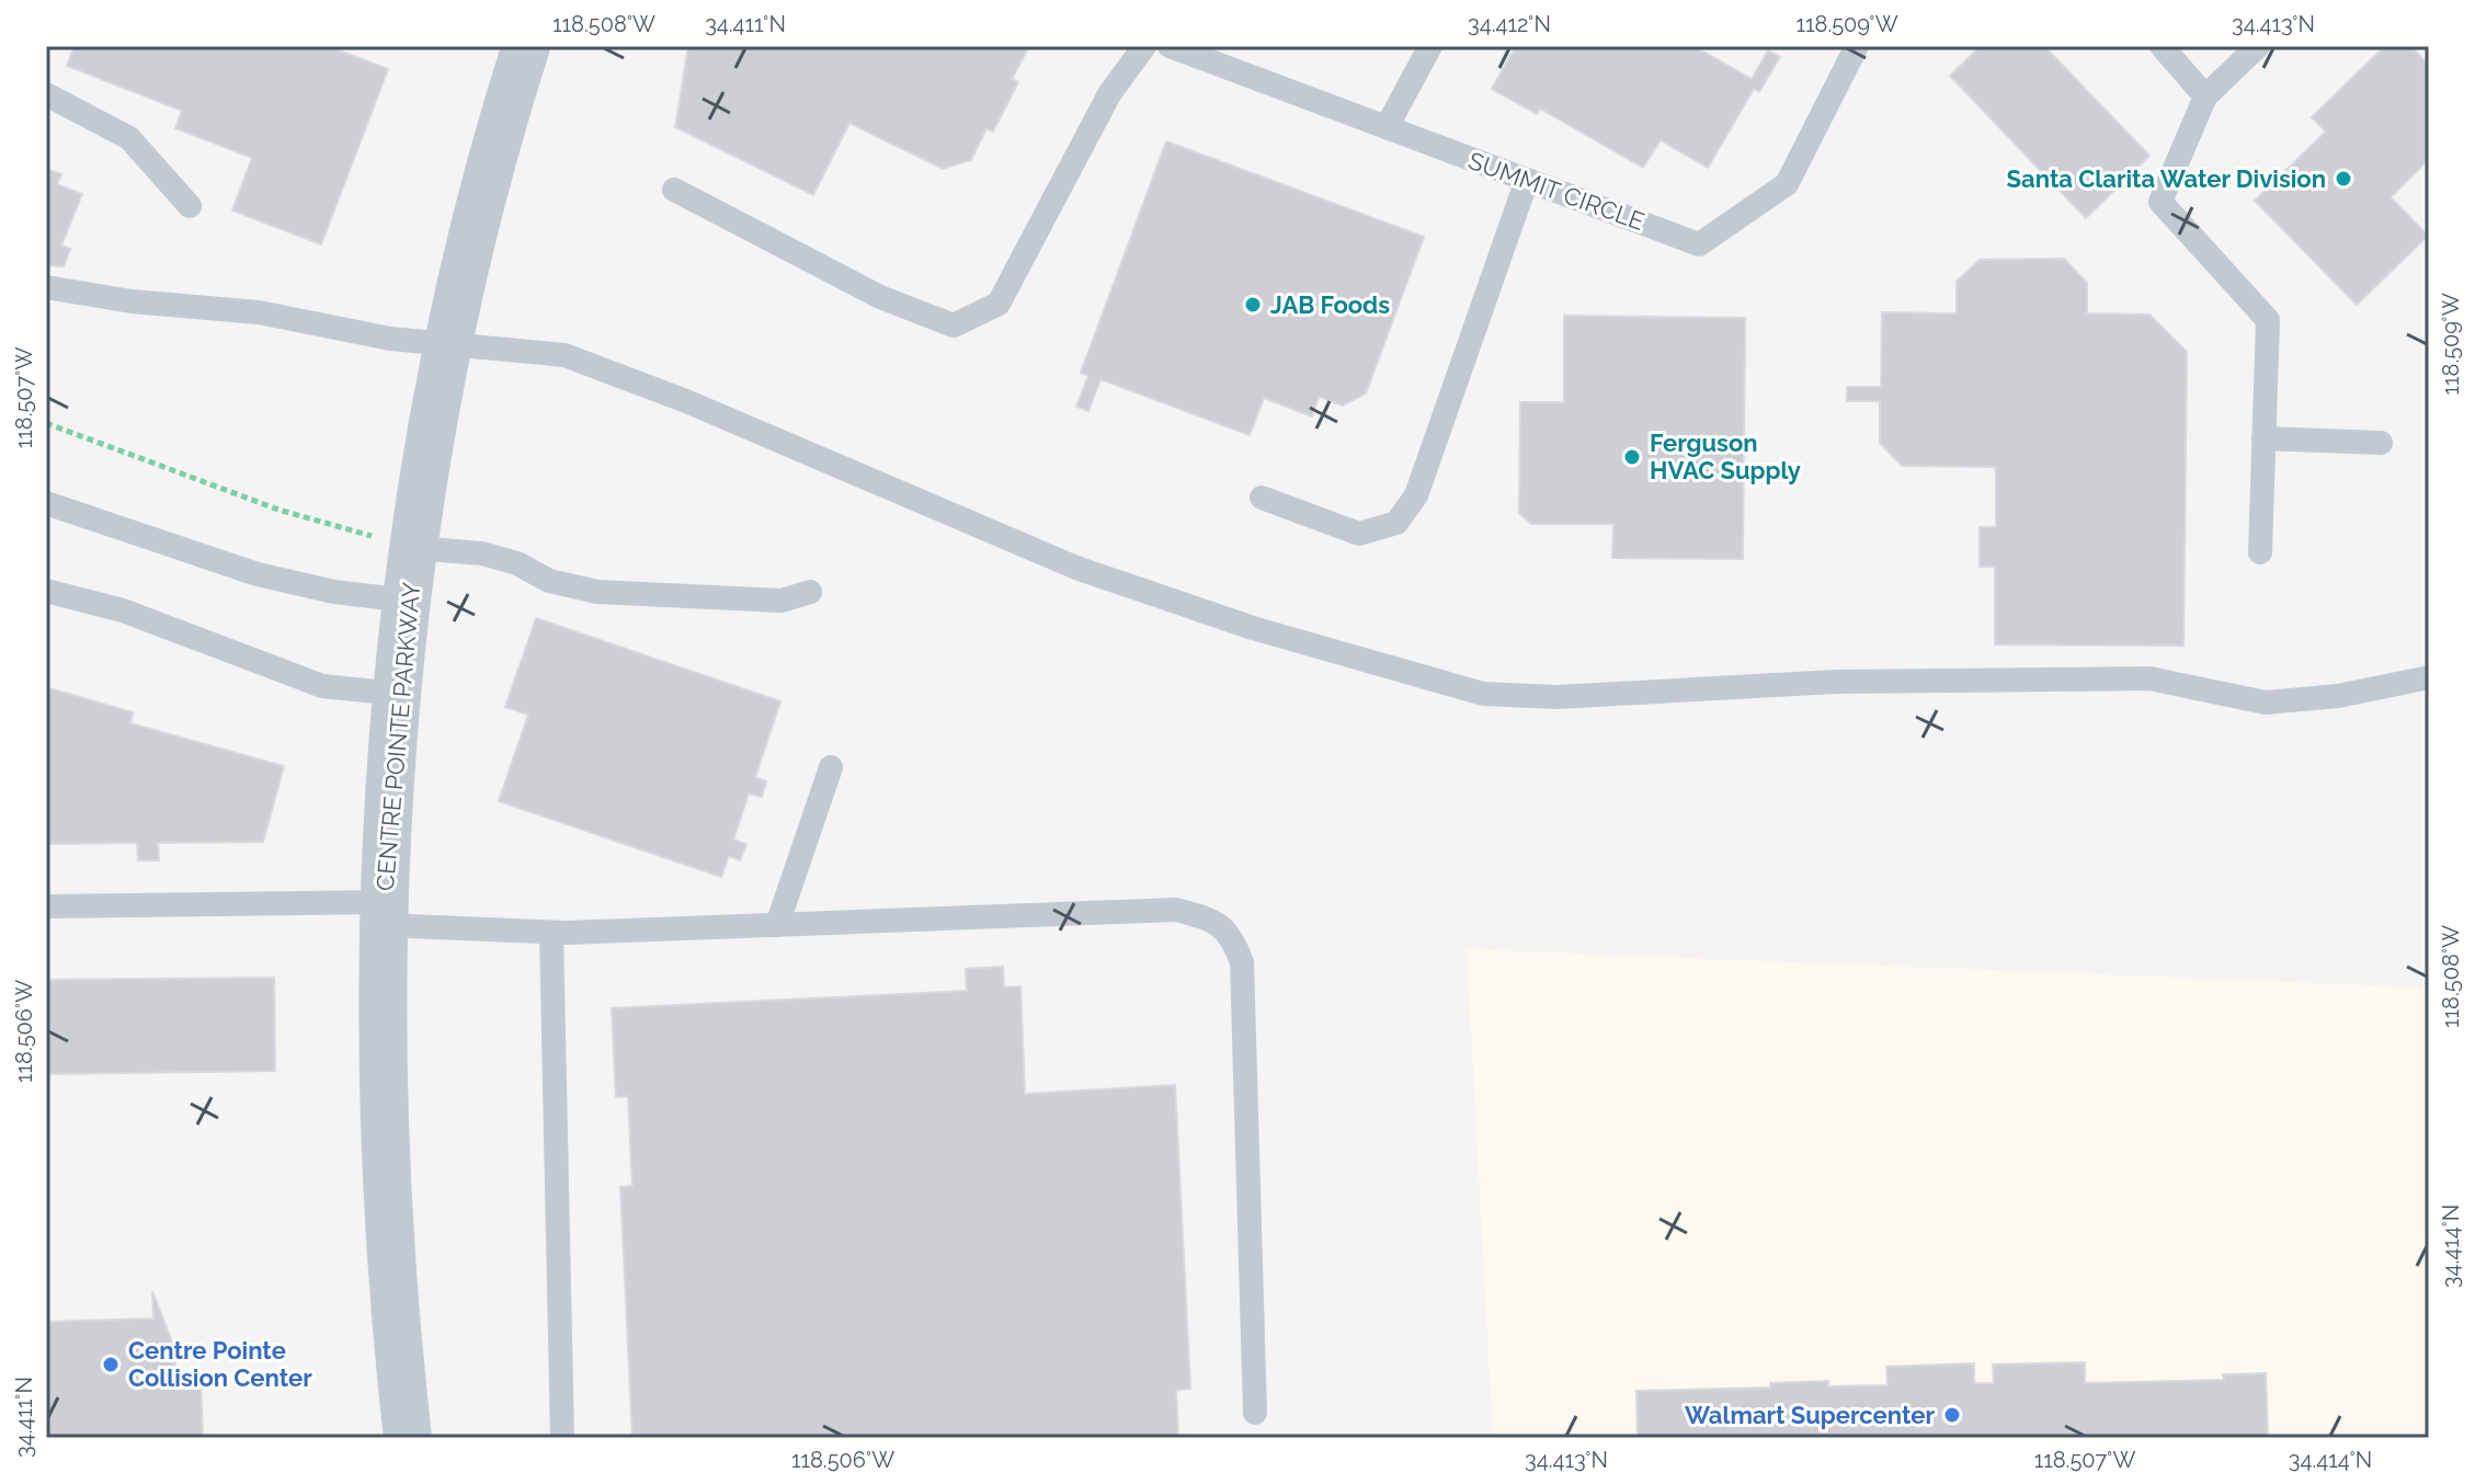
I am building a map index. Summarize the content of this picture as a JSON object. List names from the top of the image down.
{
  "streets": {
    "street": ["CENTRE POINTE PARKWAY"],
    "lane": ["SUMMIT CIRCLE"]
  },
  "places": [
    "Santa Clarita Water Division",
    "JAB Foods",
    "Ferguson HVAC Supply",
    "Centre Pointe Collision Center",
    "Walmart Supercenter"
  ],
  "coordinates": [
    "118.508°W",
    "34.411°N",
    "34.412°N",
    "118.509°W",
    "34.413°N",
    "118.507°W",
    "118.506°W",
    "34.414°N"
  ]
}
